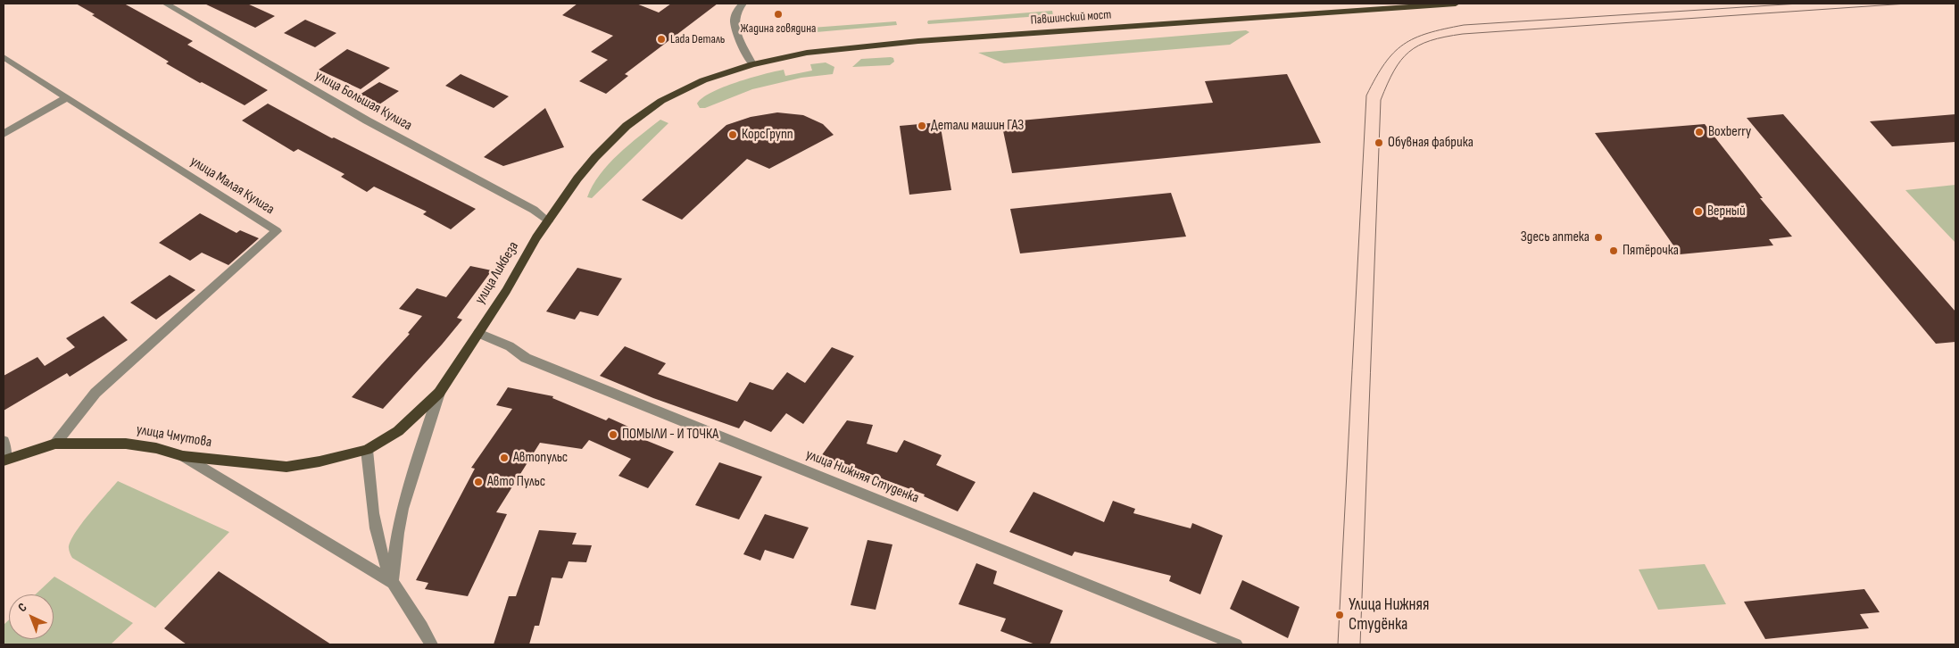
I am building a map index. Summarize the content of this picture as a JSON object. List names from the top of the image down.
{
  "streets": {
    "main road": ["Павшинский мост", "улица Ликбеза", "улица Чмутова"],
    "street": ["улица Большая Кулига", "улица Малая Кулига", "улица Нижняя Cтуденкa"]
  },
  "crossings": [
    ["Павшинский мост", "улица Ликбеза"],
    ["улица Большая Кулига", "улица Ликбеза"],
    ["улица Малая Кулига", "улица Чмутова"],
    ["улица Ликбеза", "улица Чмутова"],
    ["улица Ликбеза", "улица Нижняя Cтуденкa"]
  ],
  "places": [
    "Жадина говядина",
    "Lada Dеталь",
    "Детали машин ГАЗ",
    "Boxberry",
    "КорсГрупп",
    "Обувная фабрика",
    "Верный",
    "Здесь аптека",
    "Пятёрочка",
    "ПОМЫЛИ - И ТОЧКА",
    "Автопульс",
    "Авто Пульс",
    "Улица Нижняя Студёнка"
  ],
  "north": "top left"
}
